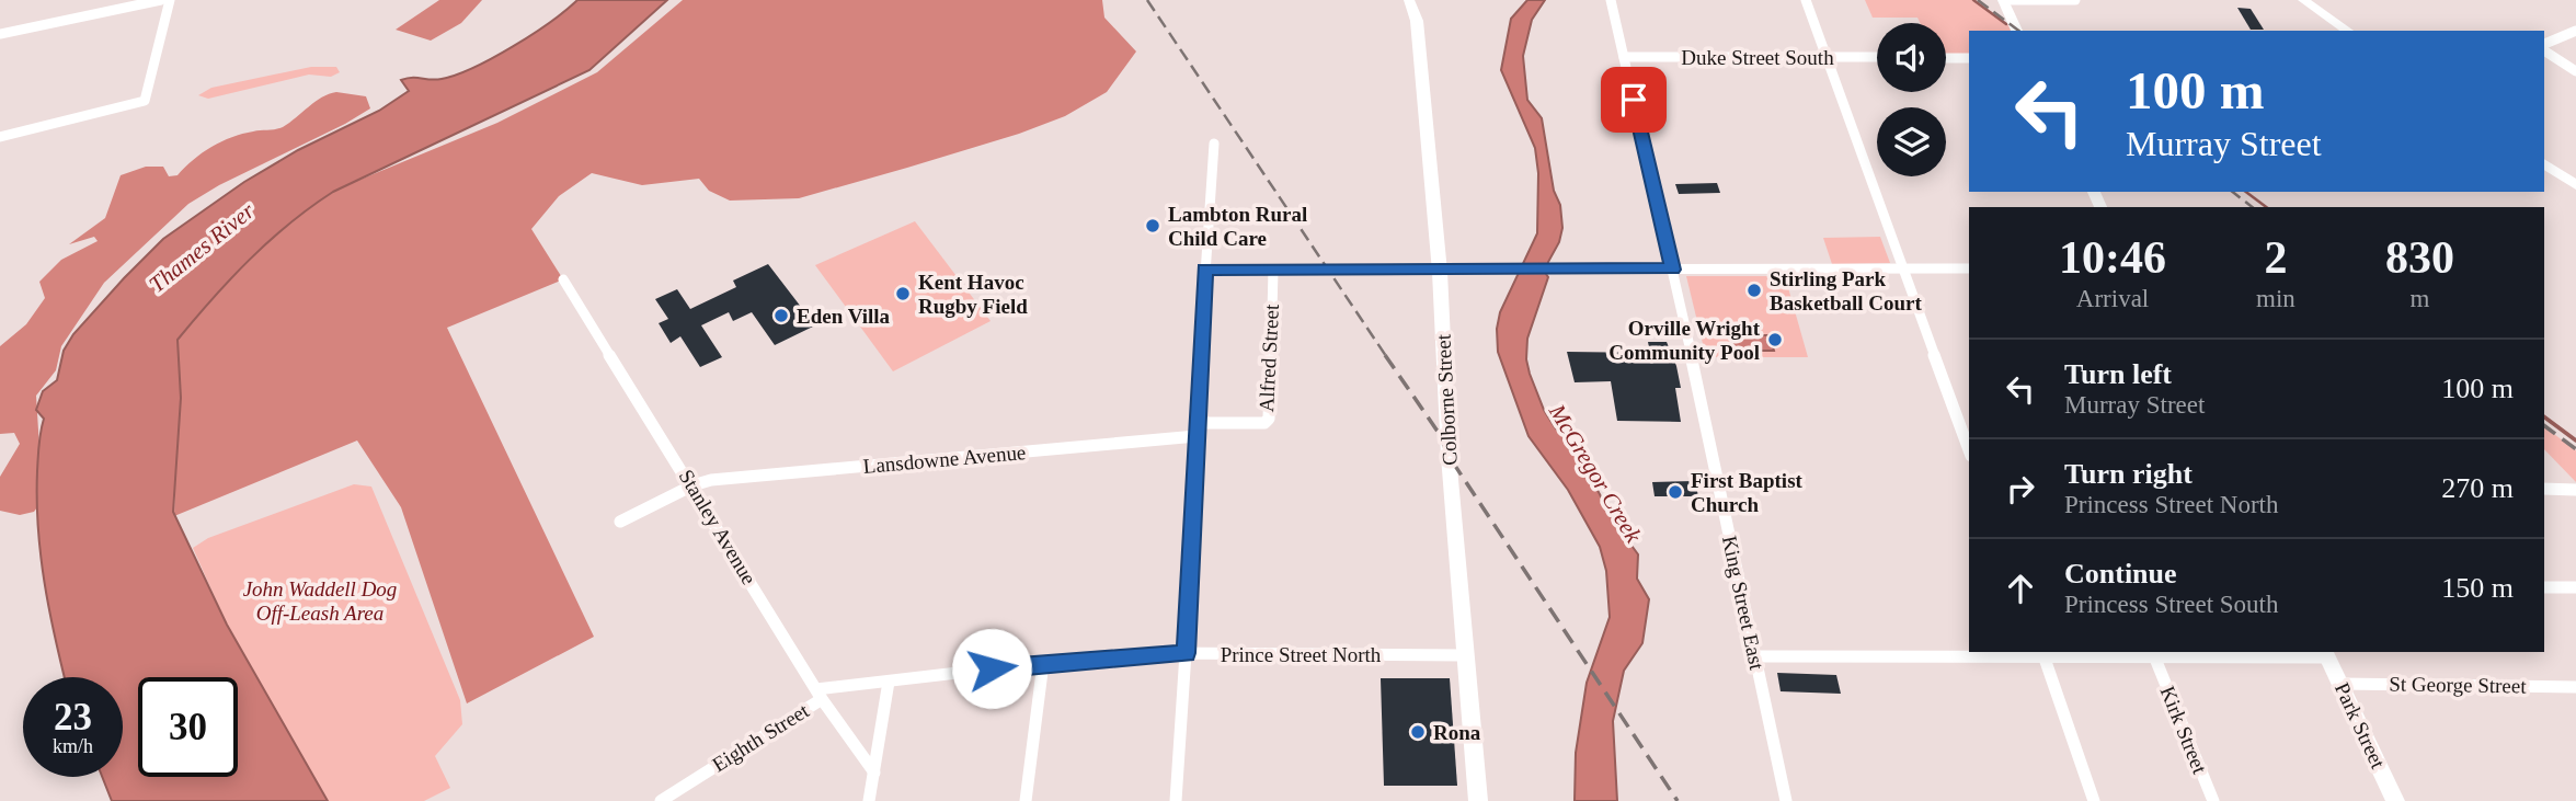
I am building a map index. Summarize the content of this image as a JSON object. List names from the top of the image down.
{
  "streets": {
    "street": [
      "Duke Street South",
      "Alfred Street",
      "Colborne Street",
      "Lansdowne Avenue",
      "Stanley Avenue",
      "King Street East",
      "Prince Street North",
      "St George Street",
      "Park Street",
      "Kirk Street",
      "Eighth Street"
    ]
  },
  "crossings": [
    ["Duke Street South", "King Street East"],
    ["Alfred Street", "Lansdowne Avenue"],
    ["Colborne Street", "Prince Street North"],
    ["Lansdowne Avenue", "Stanley Avenue"],
    ["Stanley Avenue", "Prince Street North"],
    ["Stanley Avenue", "Eighth Street"],
    ["Prince Street North", "Eighth Street"],
    ["St George Street", "Park Street"]
  ],
  "water": ["Thames River", "McGregor Creek"],
  "parks": ["John Waddell Dog Off-Leash Area"],
  "places": [
    "Lambton Rural Child Care",
    "Stirling Park Basketball Court",
    "Kent Havoc Rugby Field",
    "Eden Villa",
    "Orville Wright Community Pool",
    "First Baptist Church",
    "Rona"
  ],
  "page": {
    "turn": ["100 m", "Murray Street"],
    "eta": [
      "10:46",
      "Arrival",
      "2",
      "min",
      "830",
      "m"
    ],
    "list": [
      {
        "name": "Turn left",
        "note": "Murray Street",
        "value": "100 m"
      },
      {
        "name": "Turn right",
        "note": "Princess Street North",
        "value": "270 m"
      },
      {
        "name": "Continue",
        "note": "Princess Street South",
        "value": "150 m"
      }
    ],
    "speed": "23 km/h",
    "limit": "30"
  }
}
